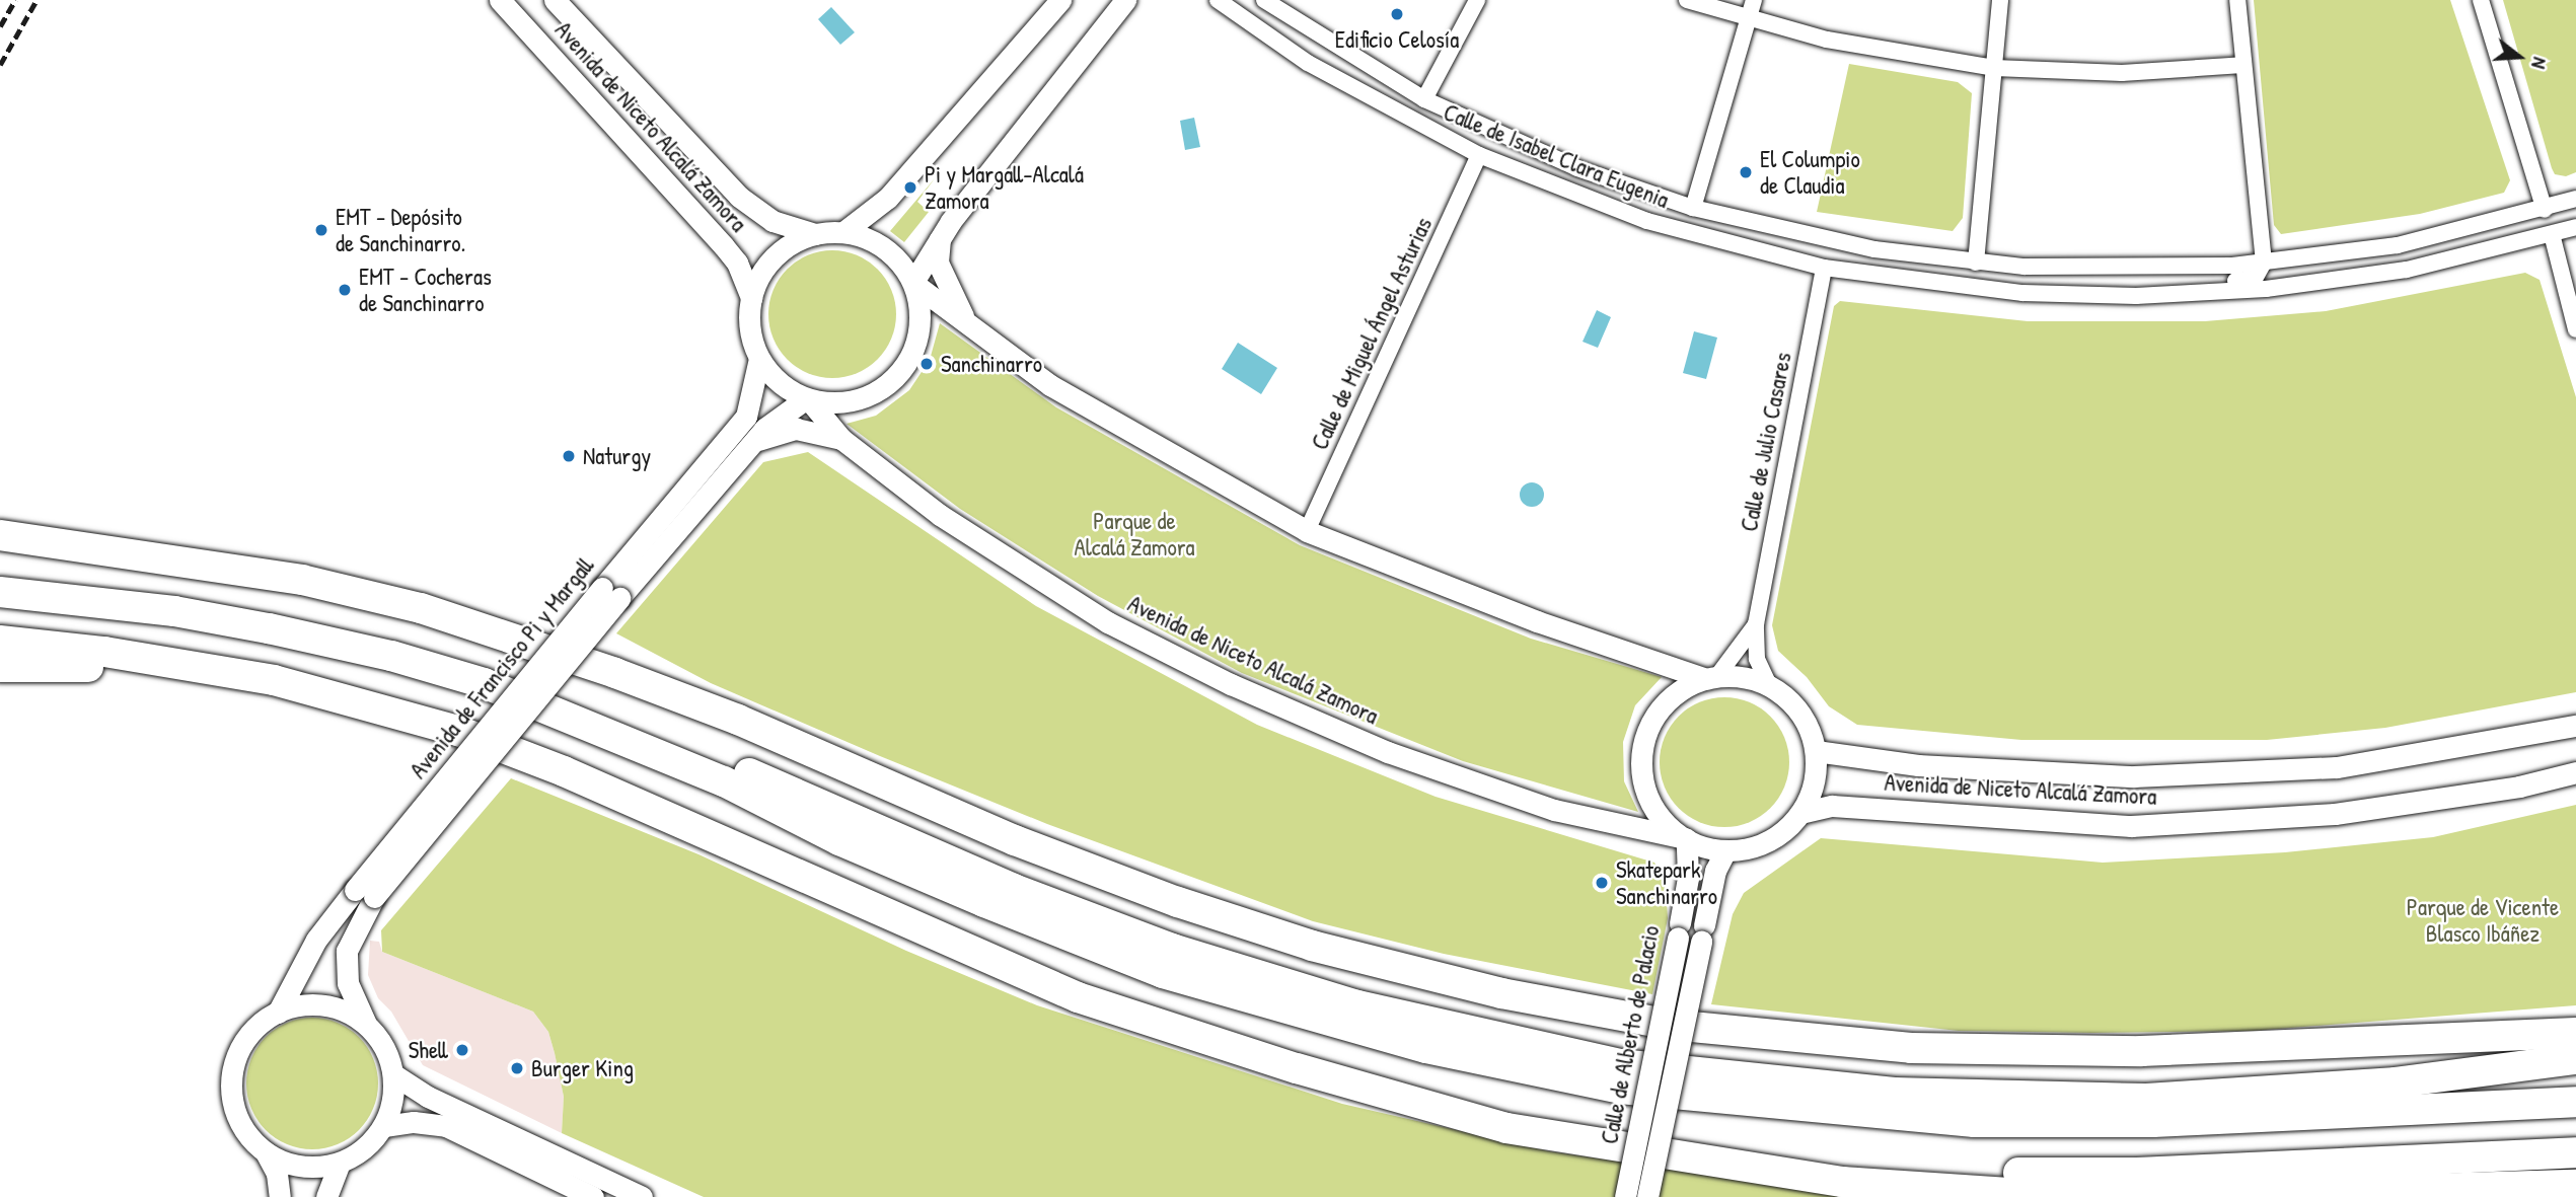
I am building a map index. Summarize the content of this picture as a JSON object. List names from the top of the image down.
{
  "streets": {
    "street": [
      "Avenida de Niceto Alcalá Zamora",
      "Calle de Isabel Clara Eugenia",
      "Calle de Miguel Ángel Asturias",
      "Calle de Julio Casares",
      "Avenida de Francisco Pi y Margall",
      "Calle de Alberto de Palacio"
    ]
  },
  "crossings": [
    ["Avenida de Niceto Alcalá Zamora", "Calle de Julio Casares"],
    ["Avenida de Niceto Alcalá Zamora", "Avenida de Francisco Pi y Margall"],
    ["Avenida de Niceto Alcalá Zamora", "Calle de Alberto de Palacio"],
    ["Calle de Isabel Clara Eugenia", "Calle de Miguel Ángel Asturias"],
    ["Calle de Isabel Clara Eugenia", "Calle de Julio Casares"],
    ["Calle de Julio Casares", "Calle de Alberto de Palacio"]
  ],
  "parks": ["Parque de Alcalá Zamora", "Parque de Vicente Blasco Ibáñez"],
  "places": [
    "Edificio Celosía",
    "El Columpio de Claudia",
    "Pi y Margall-Alcalá Zamora",
    "EMT - Depósito de Sanchinarro.",
    "EMT - Cocheras de Sanchinarro",
    "Sanchinarro",
    "Naturgy",
    "Skatepark Sanchinarro",
    "Shell",
    "Burger King"
  ],
  "north": "right"
}
